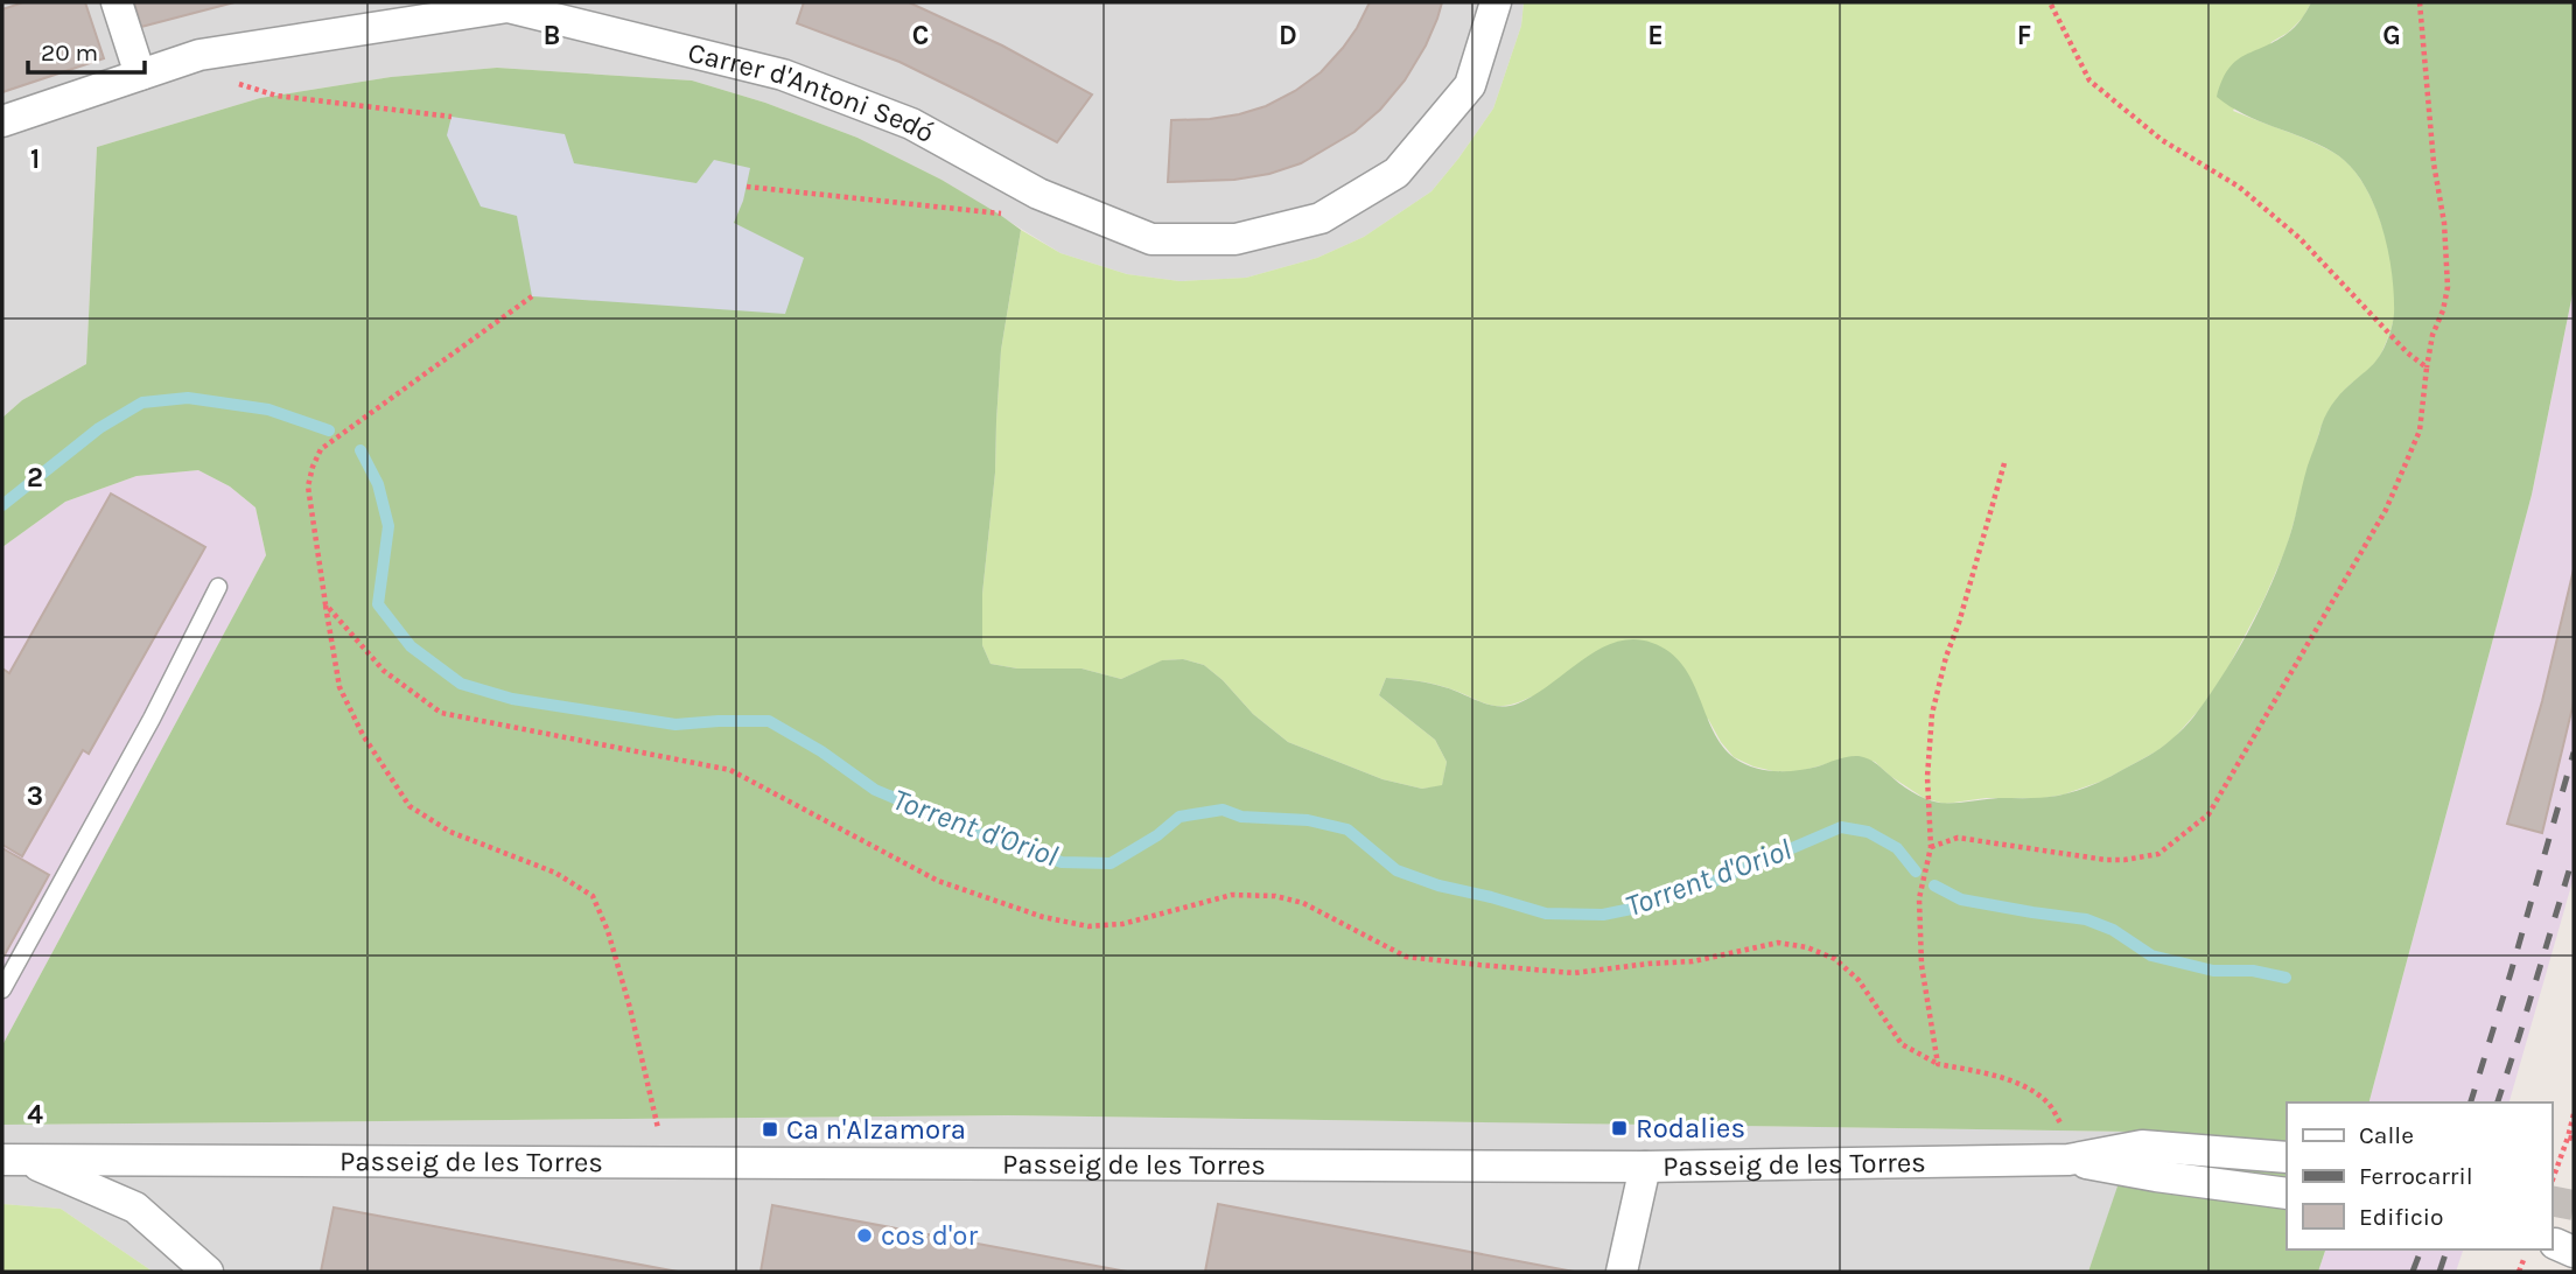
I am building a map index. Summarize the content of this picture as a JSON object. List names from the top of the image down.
{
  "streets": {
    "street": ["Carrer d'Antoni Sedó", "Passeig de les Torres"]
  },
  "water": ["Torrent d'Oriol"],
  "places": {
    "transit": ["Rodalies", "Ca n'Alzamora"],
    "other": ["cos d'or"]
  },
  "legend": ["Calle", "Ferrocarril", "Edificio"],
  "scale_bar": "20 m",
  "grid": {
    "columns": [
      "B",
      "C",
      "D",
      "E",
      "F",
      "G"
    ],
    "rows": [
      "1",
      "2",
      "3",
      "4"
    ]
  }
}
